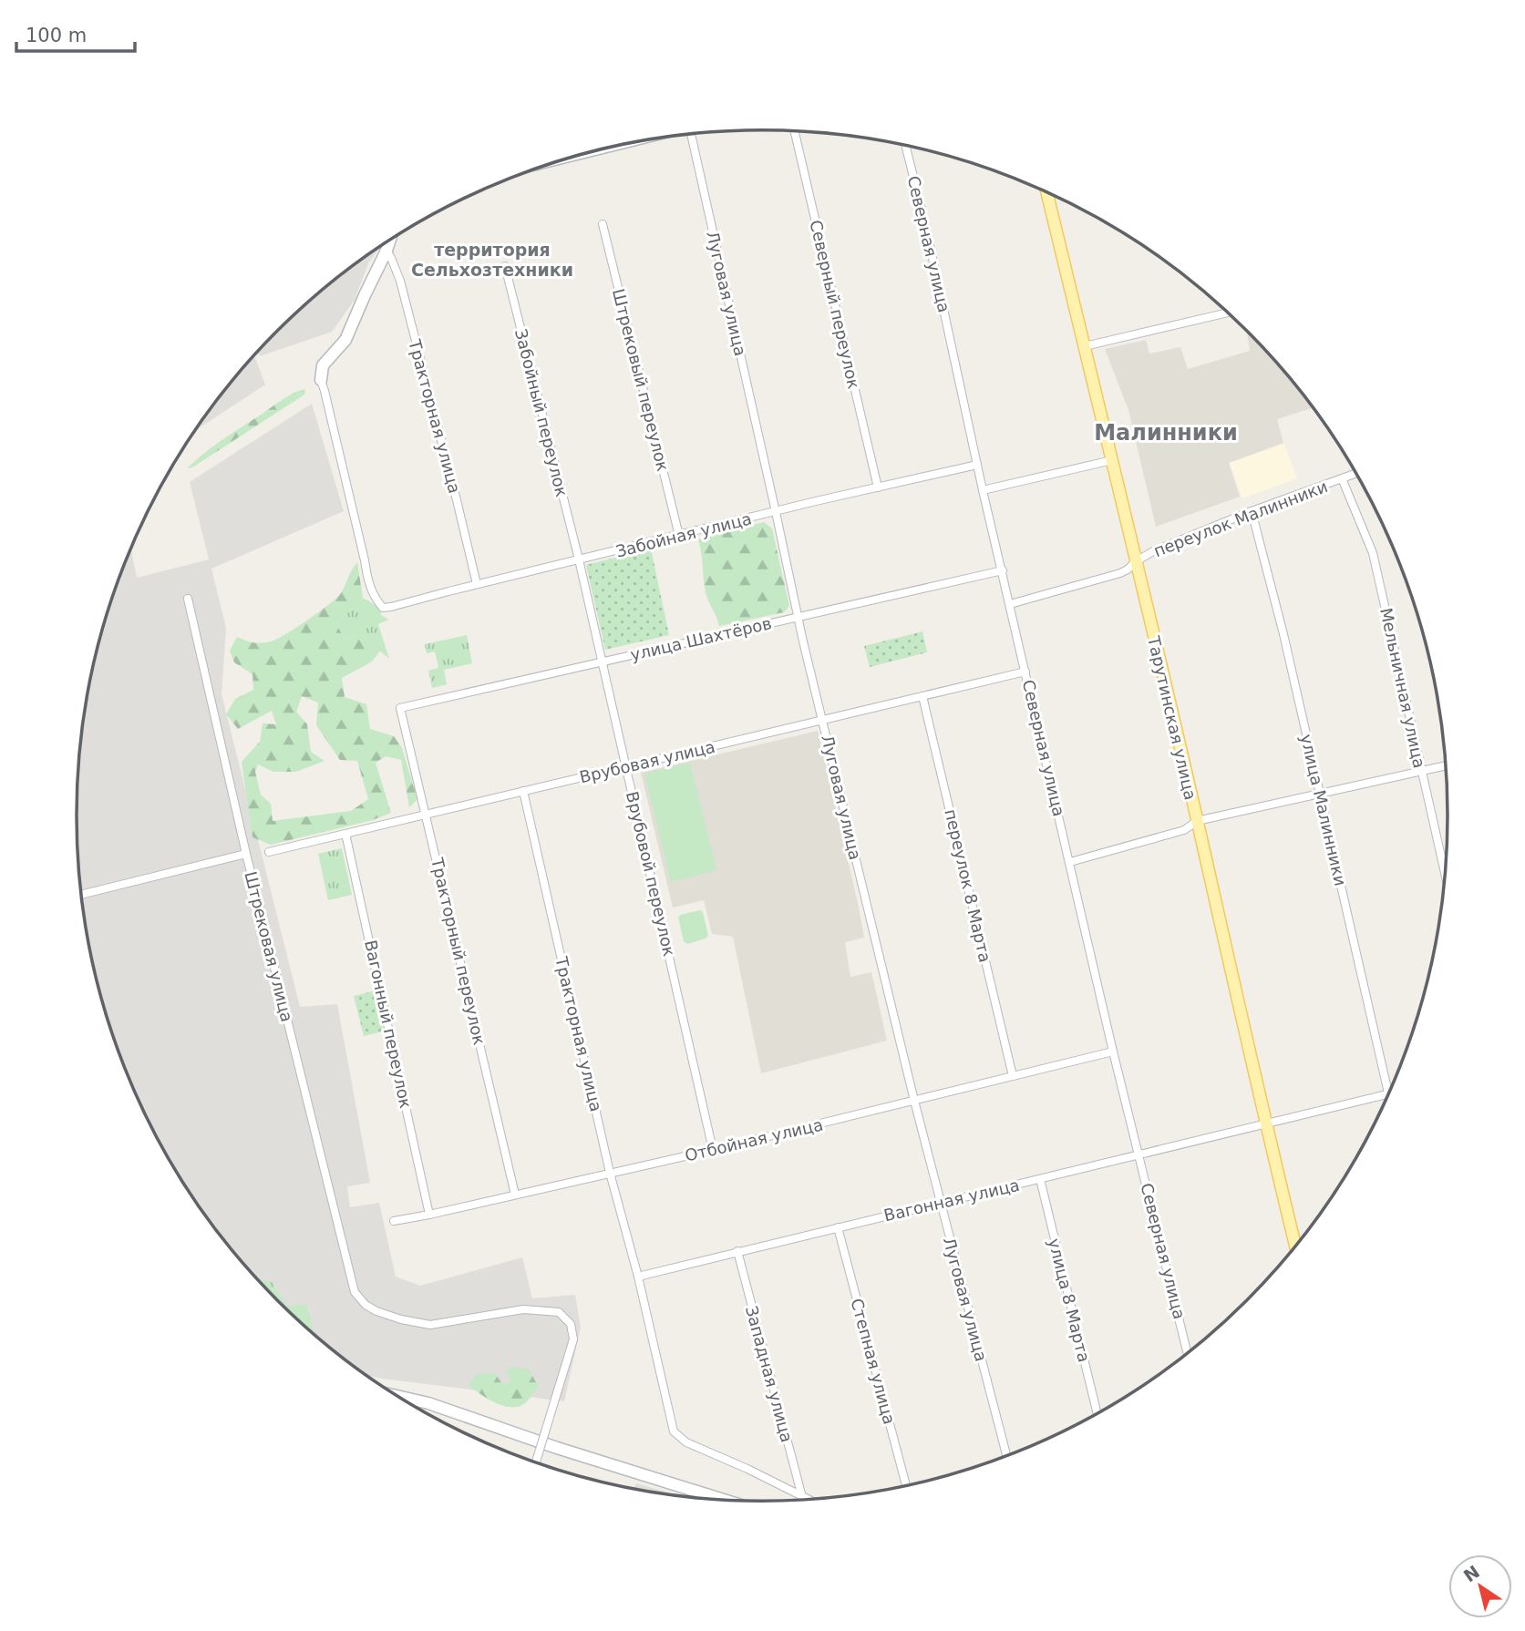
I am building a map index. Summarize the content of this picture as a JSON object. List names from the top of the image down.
{
  "streets": {
    "main road": ["Тарутинская улица"],
    "street": [
      "Северная улица",
      "Луговая улица",
      "Северный переулок",
      "Штрековый переулок",
      "Забойный переулок",
      "Тракторная улица",
      "переулок Малинники",
      "Забойная улица",
      "улица Шахтёров",
      "Мельничная улица",
      "Врубовая улица",
      "улица Малинники",
      "Врубовой переулок",
      "переулок 8 Марта",
      "Штрековая улица",
      "Тракторный переулок",
      "Вагонный переулок",
      "Отбойная улица",
      "Вагонная улица",
      "улица 8 Марта",
      "Степная улица",
      "Западная улица"
    ]
  },
  "crossings": [
    ["Северная улица", "переулок Малинники"],
    ["Северная улица", "Забойная улица"],
    ["Северная улица", "улица Шахтёров"],
    ["Северная улица", "Врубовая улица"],
    ["Северная улица", "Отбойная улица"],
    ["Северная улица", "Вагонная улица"],
    ["Луговая улица", "Забойная улица"],
    ["Луговая улица", "улица Шахтёров"],
    ["Луговая улица", "Врубовая улица"],
    ["Луговая улица", "Отбойная улица"],
    ["Луговая улица", "Вагонная улица"],
    ["Северный переулок", "Забойная улица"],
    ["Штрековый переулок", "Забойная улица"],
    ["Забойный переулок", "Забойная улица"],
    ["Забойный переулок", "Врубовой переулок"],
    ["Тракторная улица", "Забойная улица"],
    ["Тракторная улица", "Врубовая улица"],
    ["Тракторная улица", "Отбойная улица"],
    ["Тракторная улица", "Вагонная улица"],
    ["Тракторная улица", "Западная улица"],
    ["переулок Малинники", "Мельничная улица"],
    ["переулок Малинники", "Тарутинская улица"],
    ["переулок Малинники", "улица Малинники"],
    ["Забойная улица", "Врубовой переулок"],
    ["улица Шахтёров", "Врубовой переулок"],
    ["улица Шахтёров", "Тракторный переулок"],
    ["Тарутинская улица", "Вагонная улица"],
    ["Врубовая улица", "Врубовой переулок"],
    ["Врубовая улица", "переулок 8 Марта"],
    ["Врубовая улица", "Тракторный переулок"],
    ["Врубовая улица", "Вагонный переулок"],
    ["улица Малинники", "Вагонная улица"],
    ["Врубовой переулок", "Отбойная улица"],
    ["переулок 8 Марта", "Отбойная улица"],
    ["Тракторный переулок", "Отбойная улица"],
    ["Вагонный переулок", "Отбойная улица"],
    ["Вагонная улица", "улица 8 Марта"],
    ["Вагонная улица", "Степная улица"],
    ["Вагонная улица", "Западная улица"]
  ],
  "districts": ["территория Сельхозтехники", "Малинники"],
  "scale_bar": "100 m",
  "north": "top left"
}
